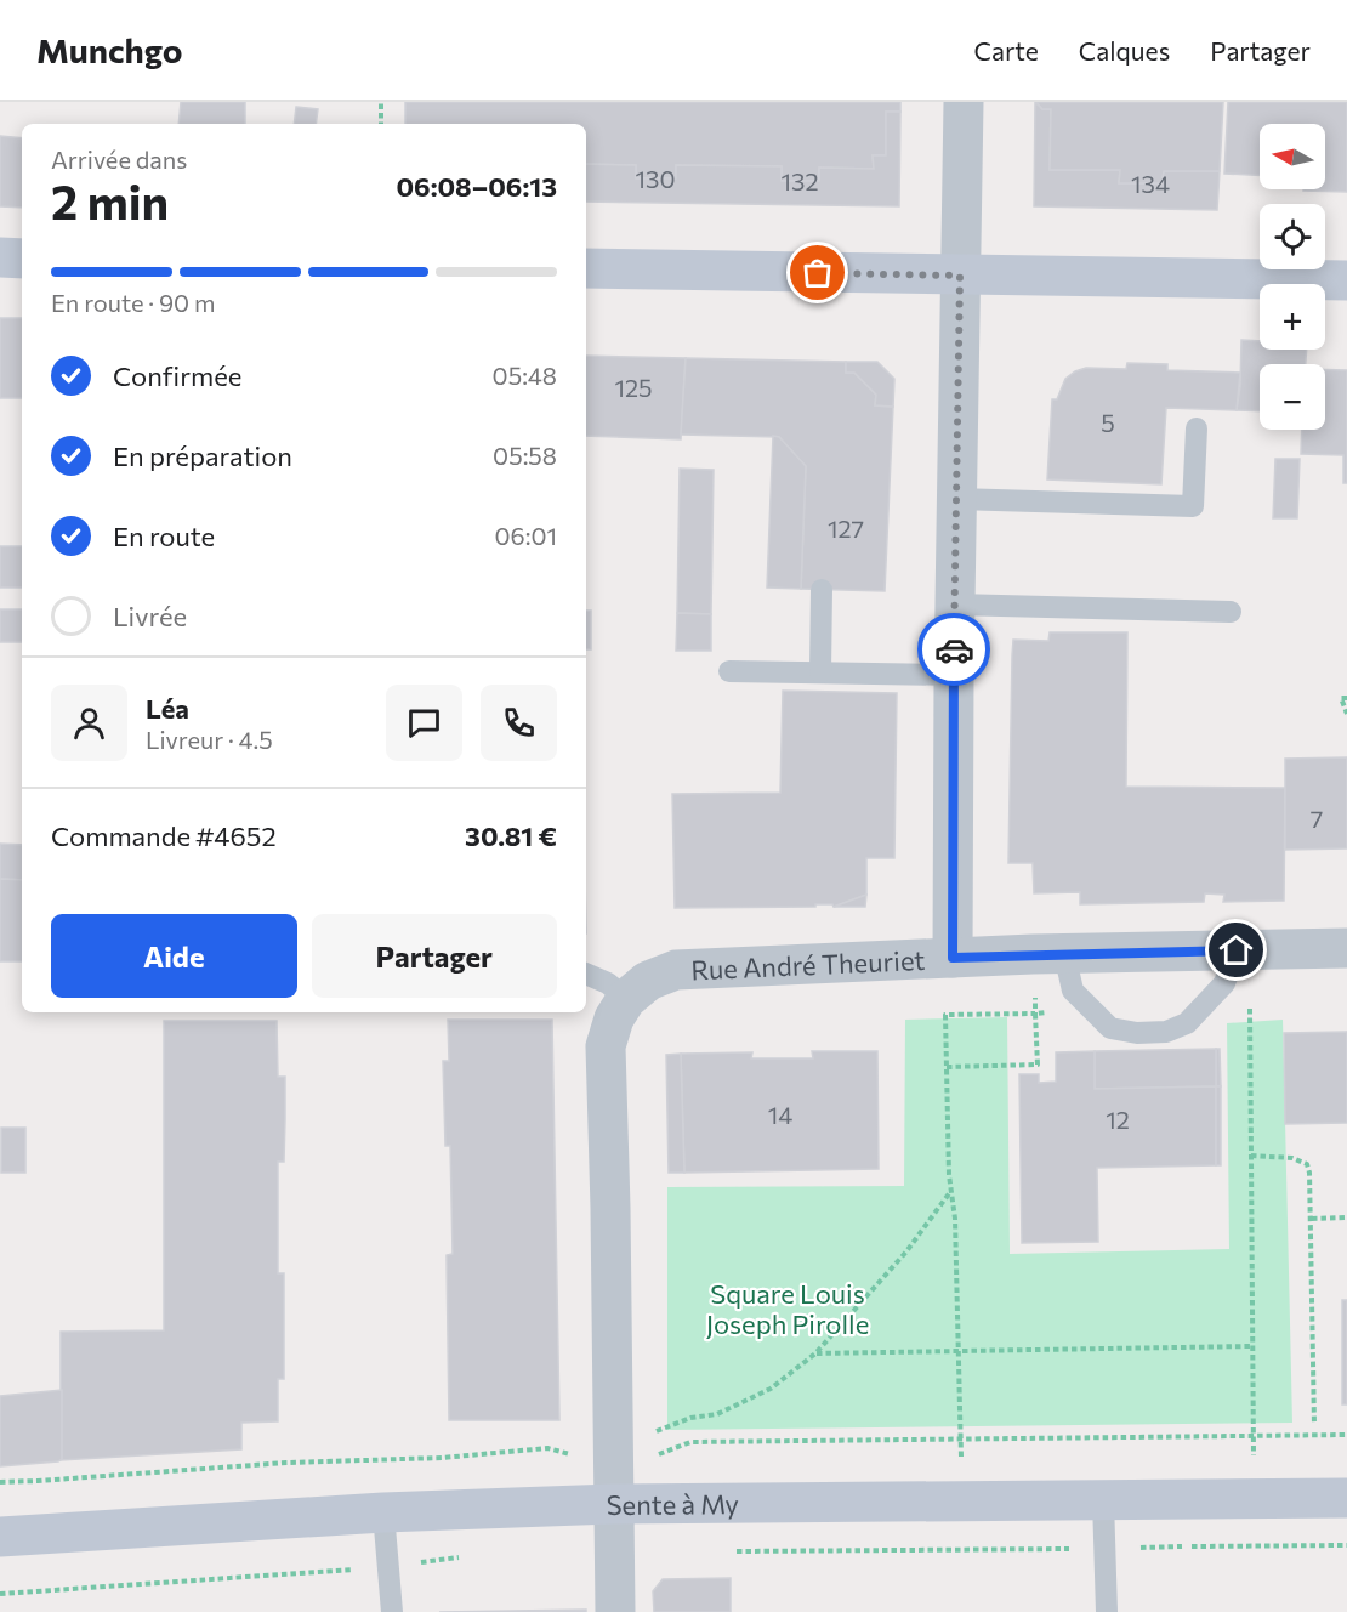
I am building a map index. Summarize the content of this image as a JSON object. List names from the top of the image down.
{
  "streets": {
    "street": ["Rue André Theuriet", "Sente à My"]
  },
  "crossings": [
    ["Rue André Theuriet", "Sente à My"]
  ],
  "parks": ["Square Louis Joseph Pirolle"],
  "house_numbers": [
    "130",
    "132",
    "134",
    "125",
    "5",
    "127",
    "7",
    "14",
    "12"
  ],
  "north": "left",
  "page": {
    "header": "Munchgo",
    "nav": ["Carte", "Calques", "Partager"],
    "map_buttons": ["+", "−"],
    "heading": ["2 min", "Arrivée dans", "06:08–06:13"],
    "panel": [
      "Léa",
      "Livreur · 4.5",
      "Commande #4652",
      "30.81 €"
    ],
    "bar": "En route · 90 m",
    "list": [
      ["Confirmée", "05:48"],
      ["En préparation", "05:58"],
      ["En route", "06:01"],
      "Livrée"
    ],
    "buttons": ["Aide", "Partager"]
  }
}
